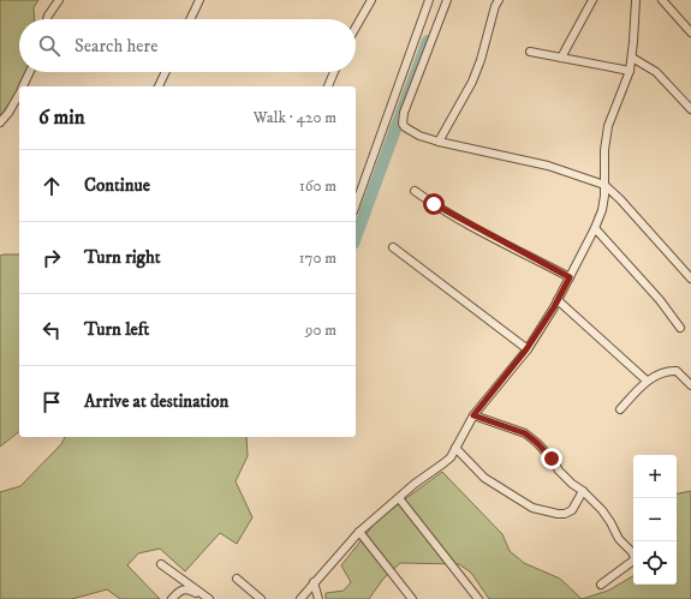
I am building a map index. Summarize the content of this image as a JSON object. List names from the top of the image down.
{
  "page": {
    "search": "Search here",
    "heading": ["6 min", "Walk · 420 m"],
    "list": [
      ["Continue", "160 m"],
      ["Turn right", "170 m"],
      ["Turn left", "90 m"],
      "Arrive at destination"
    ],
    "map_buttons": ["+", "−"]
  }
}
